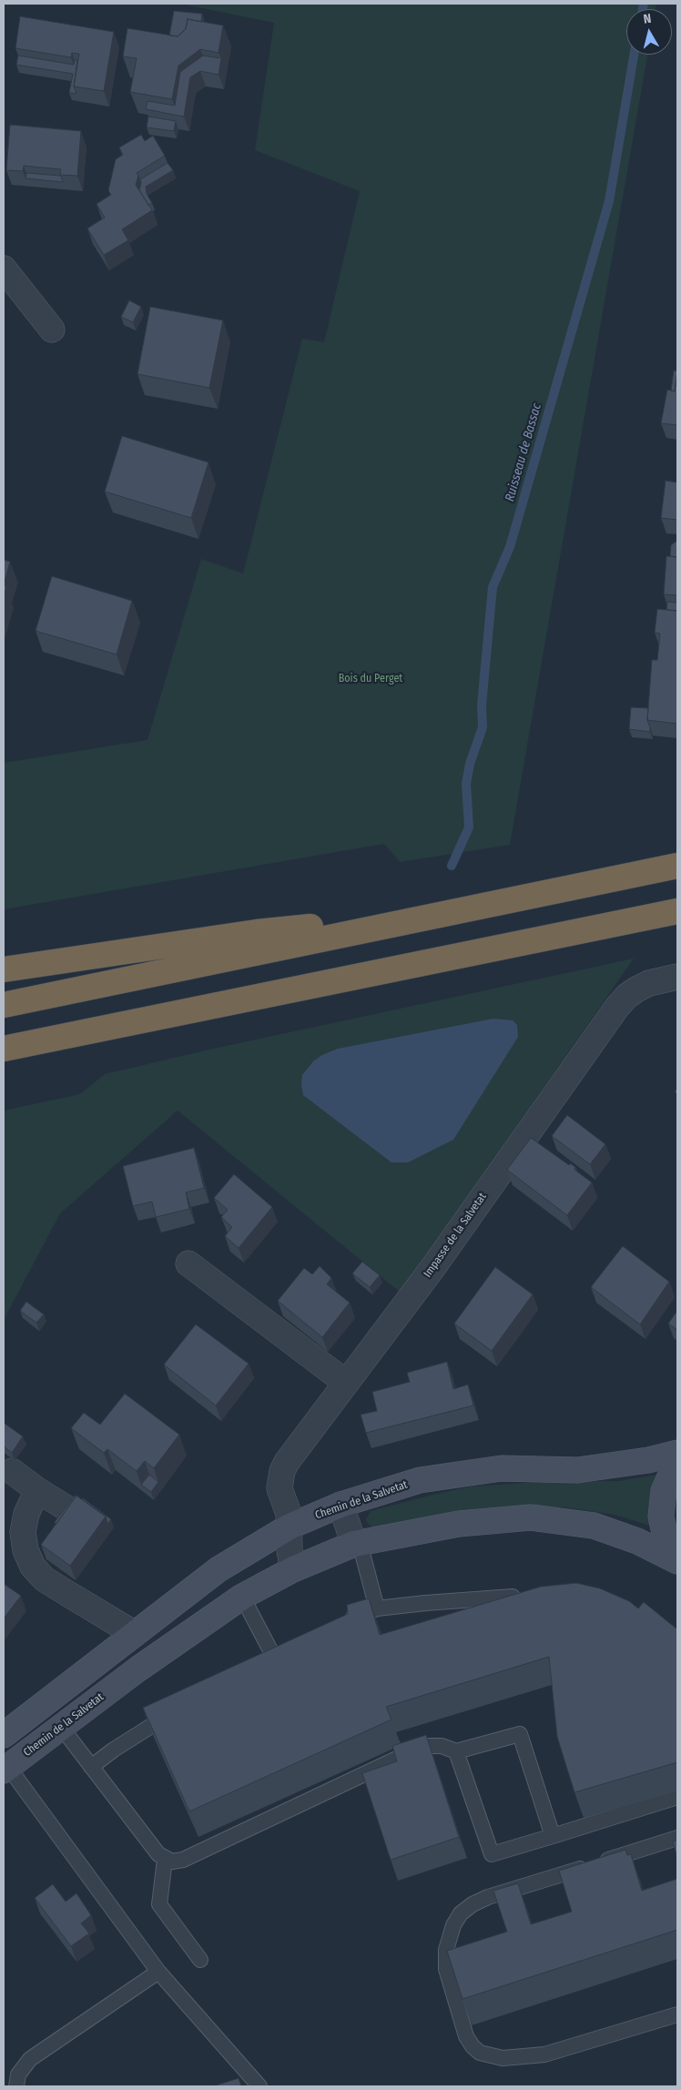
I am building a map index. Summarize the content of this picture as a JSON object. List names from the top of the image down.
{
  "streets": {
    "street": ["Impasse de la Salvetat", "Chemin de la Salvetat"]
  },
  "crossings": [
    ["Impasse de la Salvetat", "Chemin de la Salvetat"]
  ],
  "water": ["Ruisseau de Bassac"],
  "parks": ["Bois du Perget"],
  "north": "top"
}
